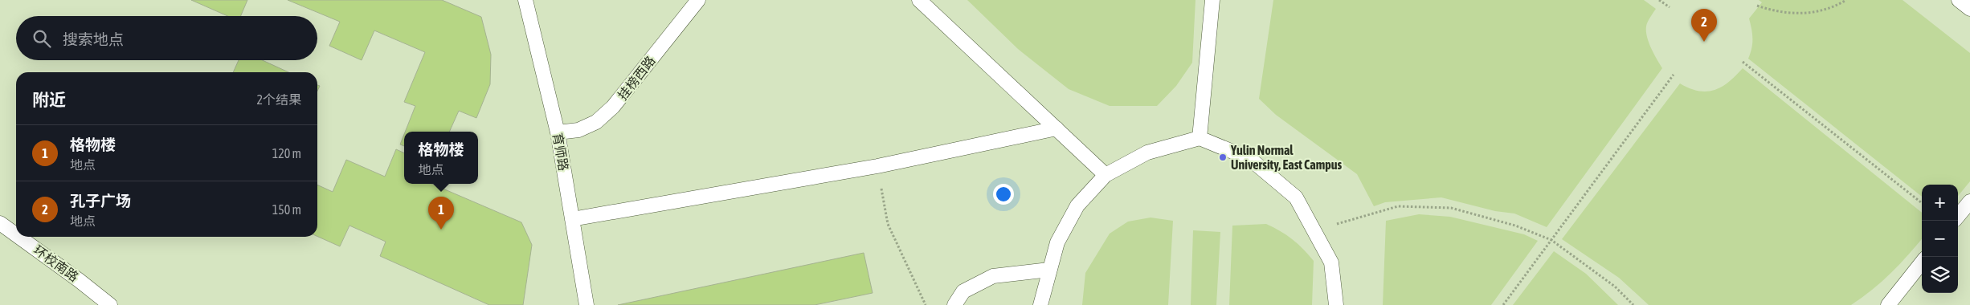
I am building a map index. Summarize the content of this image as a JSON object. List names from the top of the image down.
{
  "streets": {
    "lane": ["挂榜西路", "育师路", "环校南路"]
  },
  "crossings": [
    ["挂榜西路", "育师路"]
  ],
  "places": ["Yulin Normal University, East Campus"],
  "page": {
    "pins": ["2", "1"],
    "search": "搜索地点",
    "heading": ["附近", "2个结果"],
    "list": [
      {
        "mark": "1",
        "name": "格物楼",
        "note": "地点",
        "value": "120 m"
      },
      {
        "mark": "2",
        "name": "孔子广场",
        "note": "地点",
        "value": "150 m"
      }
    ],
    "popup": ["格物楼", "地点"],
    "map_buttons": ["+", "−"]
  }
}
